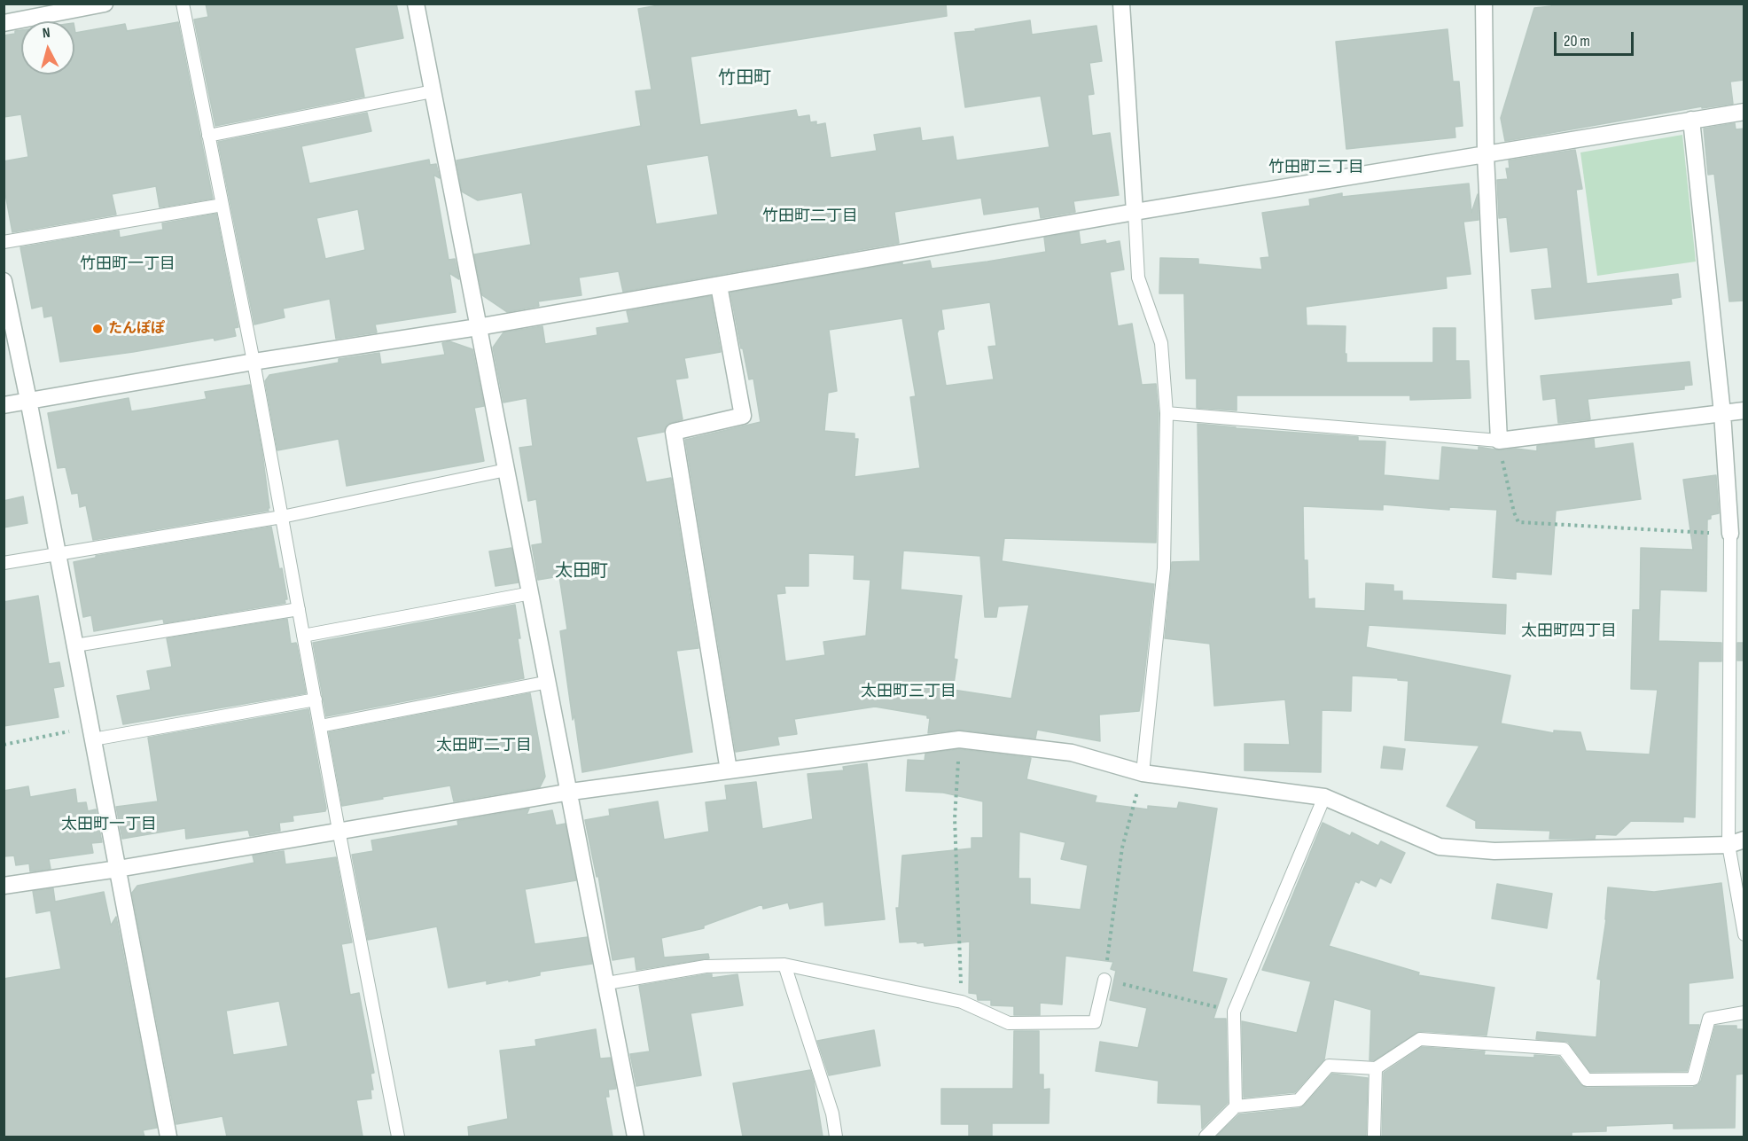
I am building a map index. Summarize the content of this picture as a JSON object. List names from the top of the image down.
{
  "districts": [
    "竹田町",
    "竹田町三丁目",
    "竹田町二丁目",
    "竹田町一丁目",
    "太田町",
    "太田町四丁目",
    "太田町三丁目",
    "太田町二丁目",
    "太田町一丁目"
  ],
  "places": ["たんぽぽ"],
  "scale_bar": "20 m",
  "north": "top"
}
